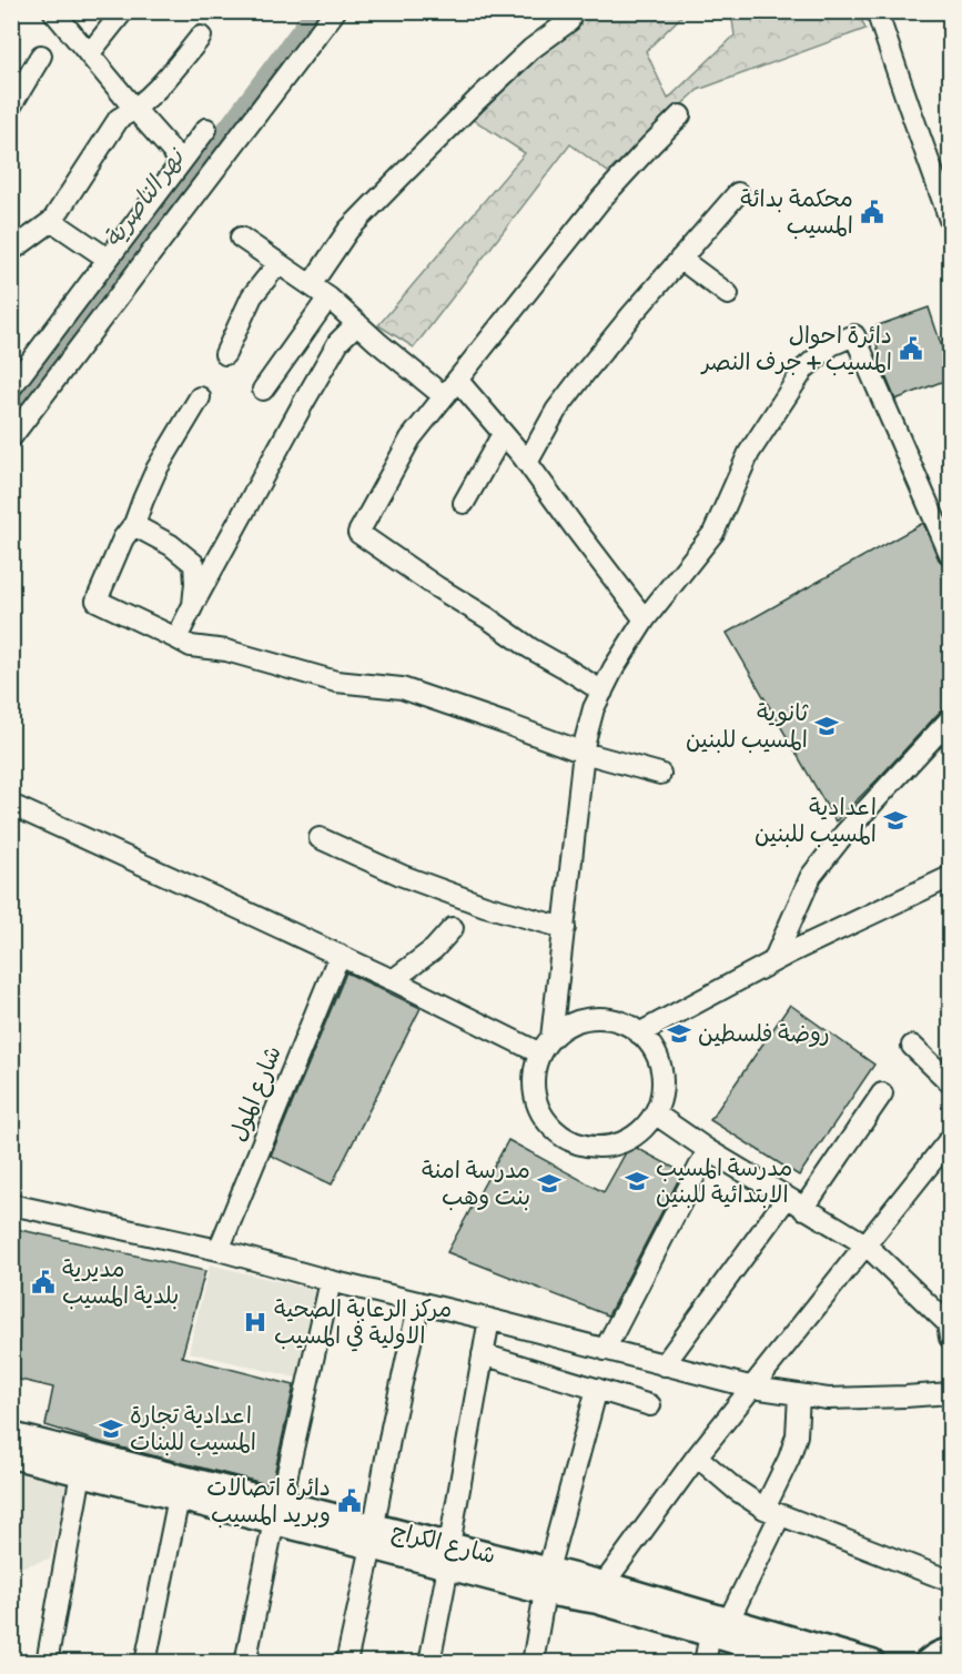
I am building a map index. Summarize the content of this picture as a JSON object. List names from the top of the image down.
{
  "streets": {
    "main road": ["شارع الكراج"],
    "street": ["شارع المول"]
  },
  "water": ["نهر الناصرية"],
  "places": {
    "public building": [
      "محكمة بدائة المسيب",
      "دائرة احوال المسيب + جرف النصر",
      "مديرية بلدية المسيب",
      "دائرة اتصالات وبريد المسيب"
    ],
    "school or university": [
      "ثانوية المسيب للبنين",
      "اعدادية المسيب للبنين",
      "روضة فلسطين",
      "مدرسة المسيب الابتدائية للبنين",
      "مدرسة امنة بنت وهب",
      "اعدادية تجارة المسيب للبنات"
    ],
    "hospital": ["مركز الرعاية الصحية الاولية في المسيب"]
  }
}
